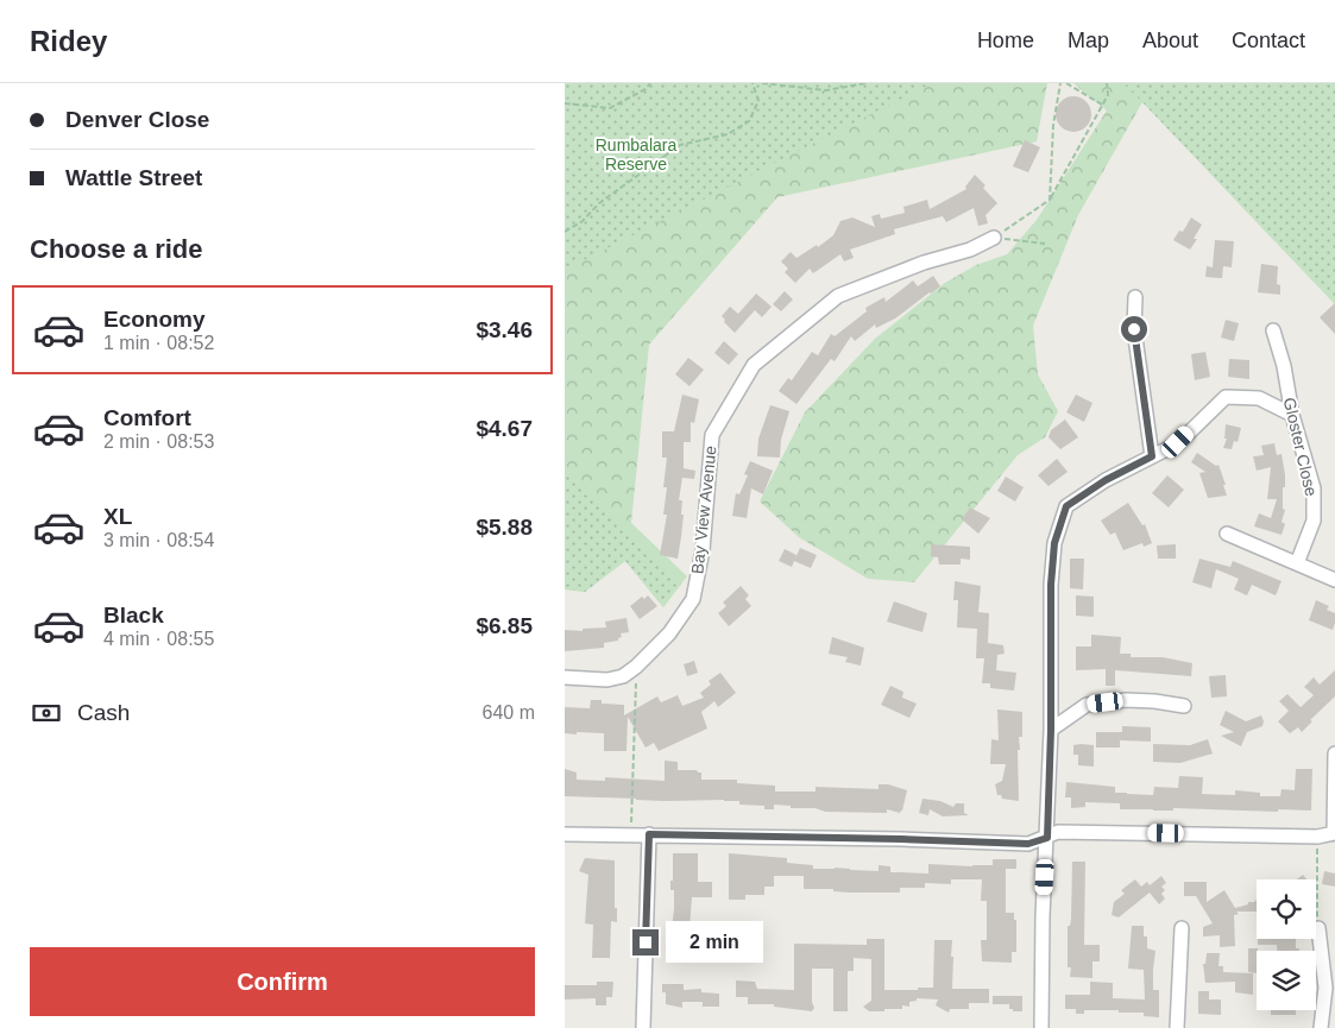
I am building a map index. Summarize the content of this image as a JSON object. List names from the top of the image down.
{
  "streets": {
    "street": ["Gloster Close", "Bay View Avenue"]
  },
  "parks": ["Rumbalara Reserve"],
  "page": {
    "header": "Ridey",
    "nav": [
      "Home",
      "Map",
      "About",
      "Contact"
    ],
    "banner": ["Denver Close", "Wattle Street"],
    "heading": "Choose a ride",
    "list": [
      {
        "name": "Economy",
        "note": "1 min · 08:52",
        "value": "$3.46"
      },
      {
        "name": "Comfort",
        "note": "2 min · 08:53",
        "value": "$4.67"
      },
      {
        "name": "XL",
        "note": "3 min · 08:54",
        "value": "$5.88"
      },
      {
        "name": "Black",
        "note": "4 min · 08:55",
        "value": "$6.85"
      }
    ],
    "pay": ["Cash", "640 m"],
    "bubble": "2 min",
    "buttons": "Confirm"
  }
}
